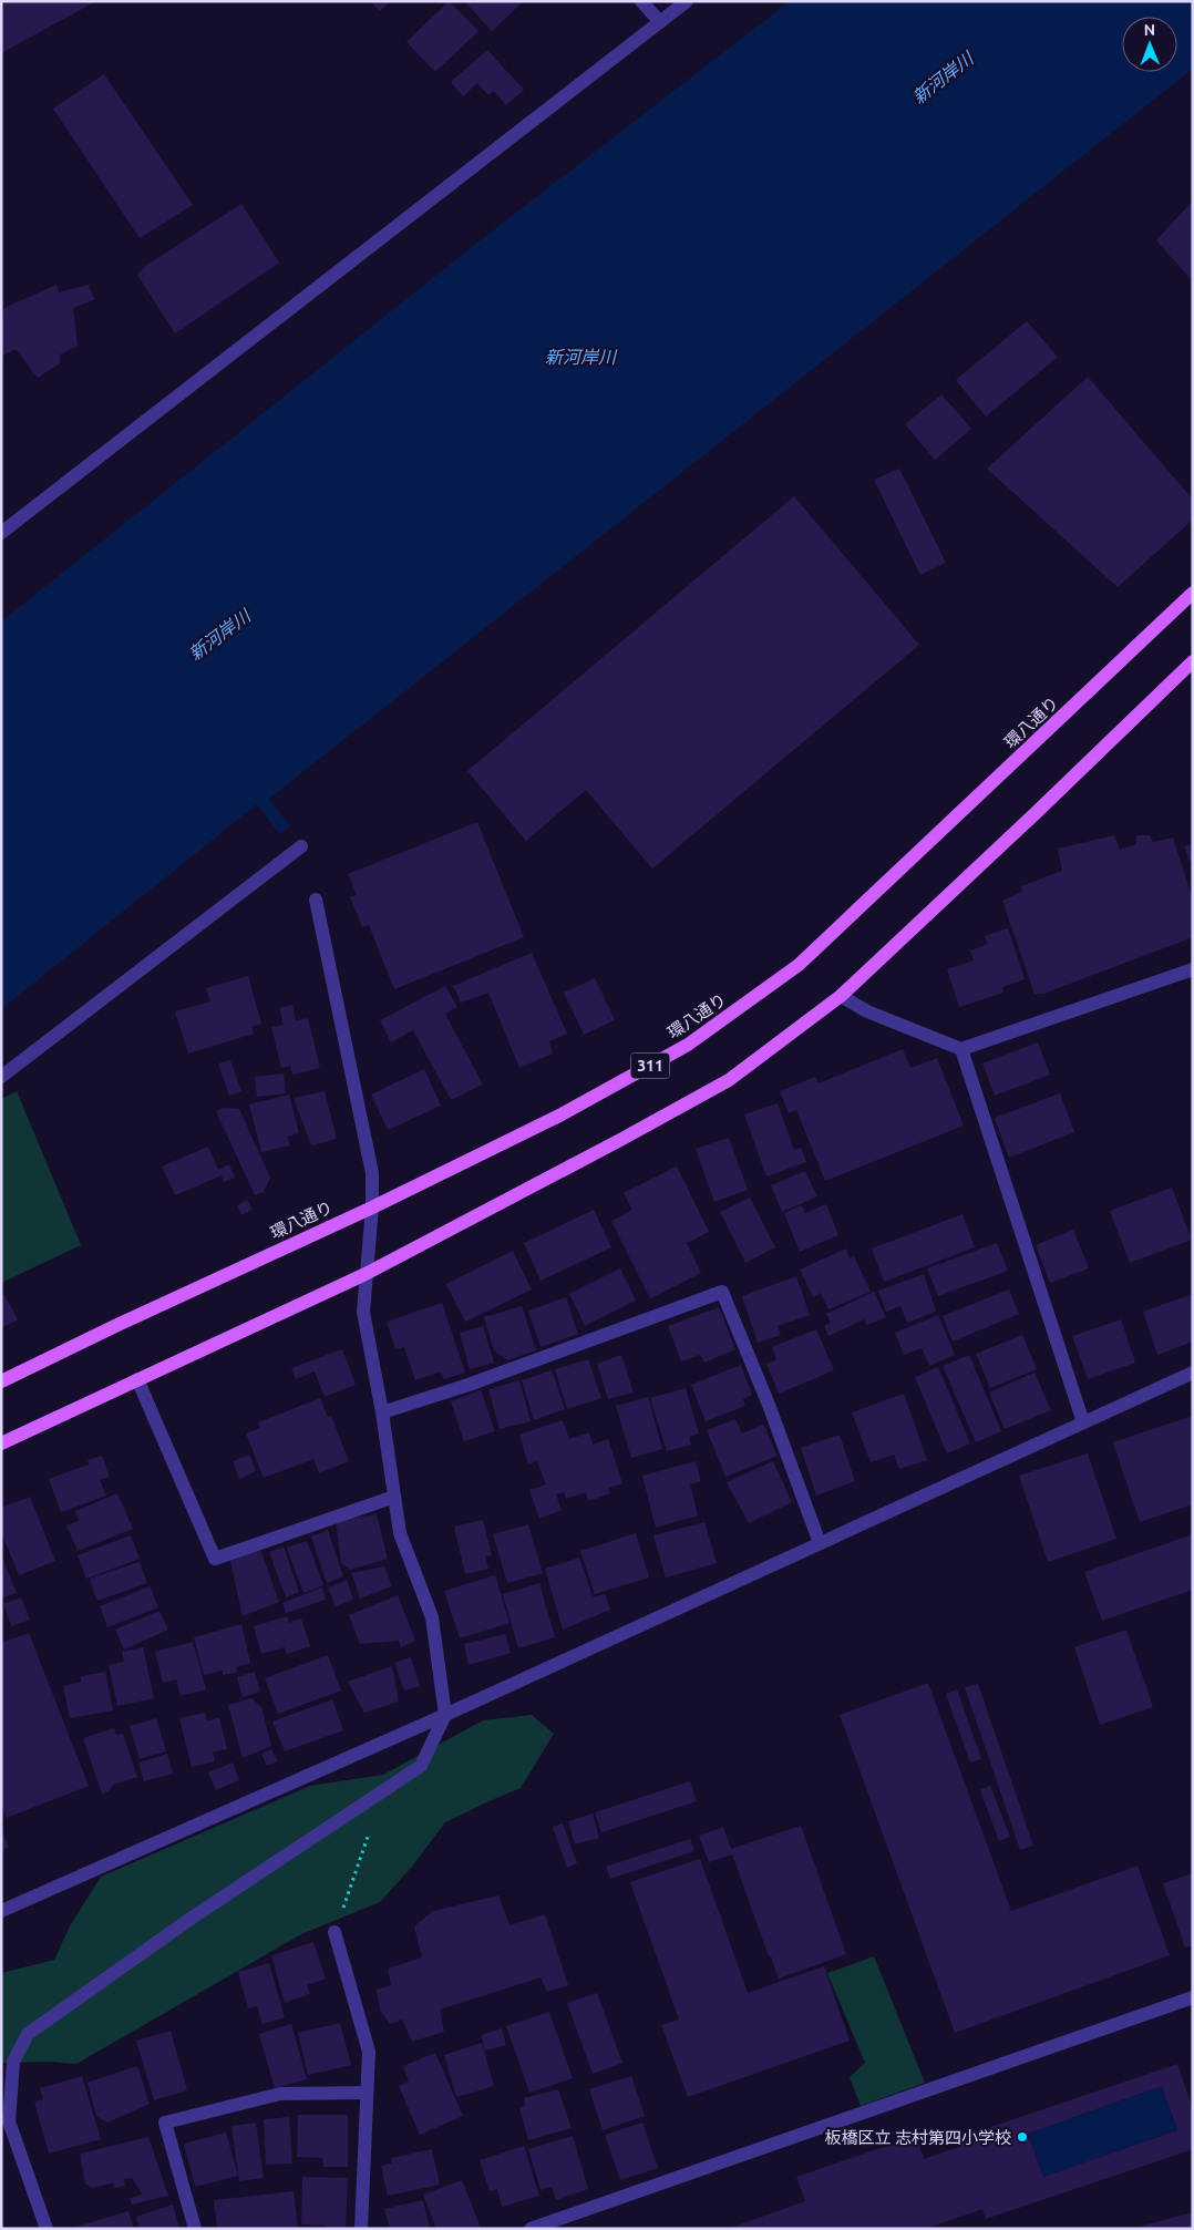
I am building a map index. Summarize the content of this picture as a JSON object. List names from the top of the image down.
{
  "streets": {
    "main road": ["環八通り", "311"]
  },
  "water": ["新河岸川"],
  "places": ["板橋区立 志村第四小学校"],
  "north": "top"
}
